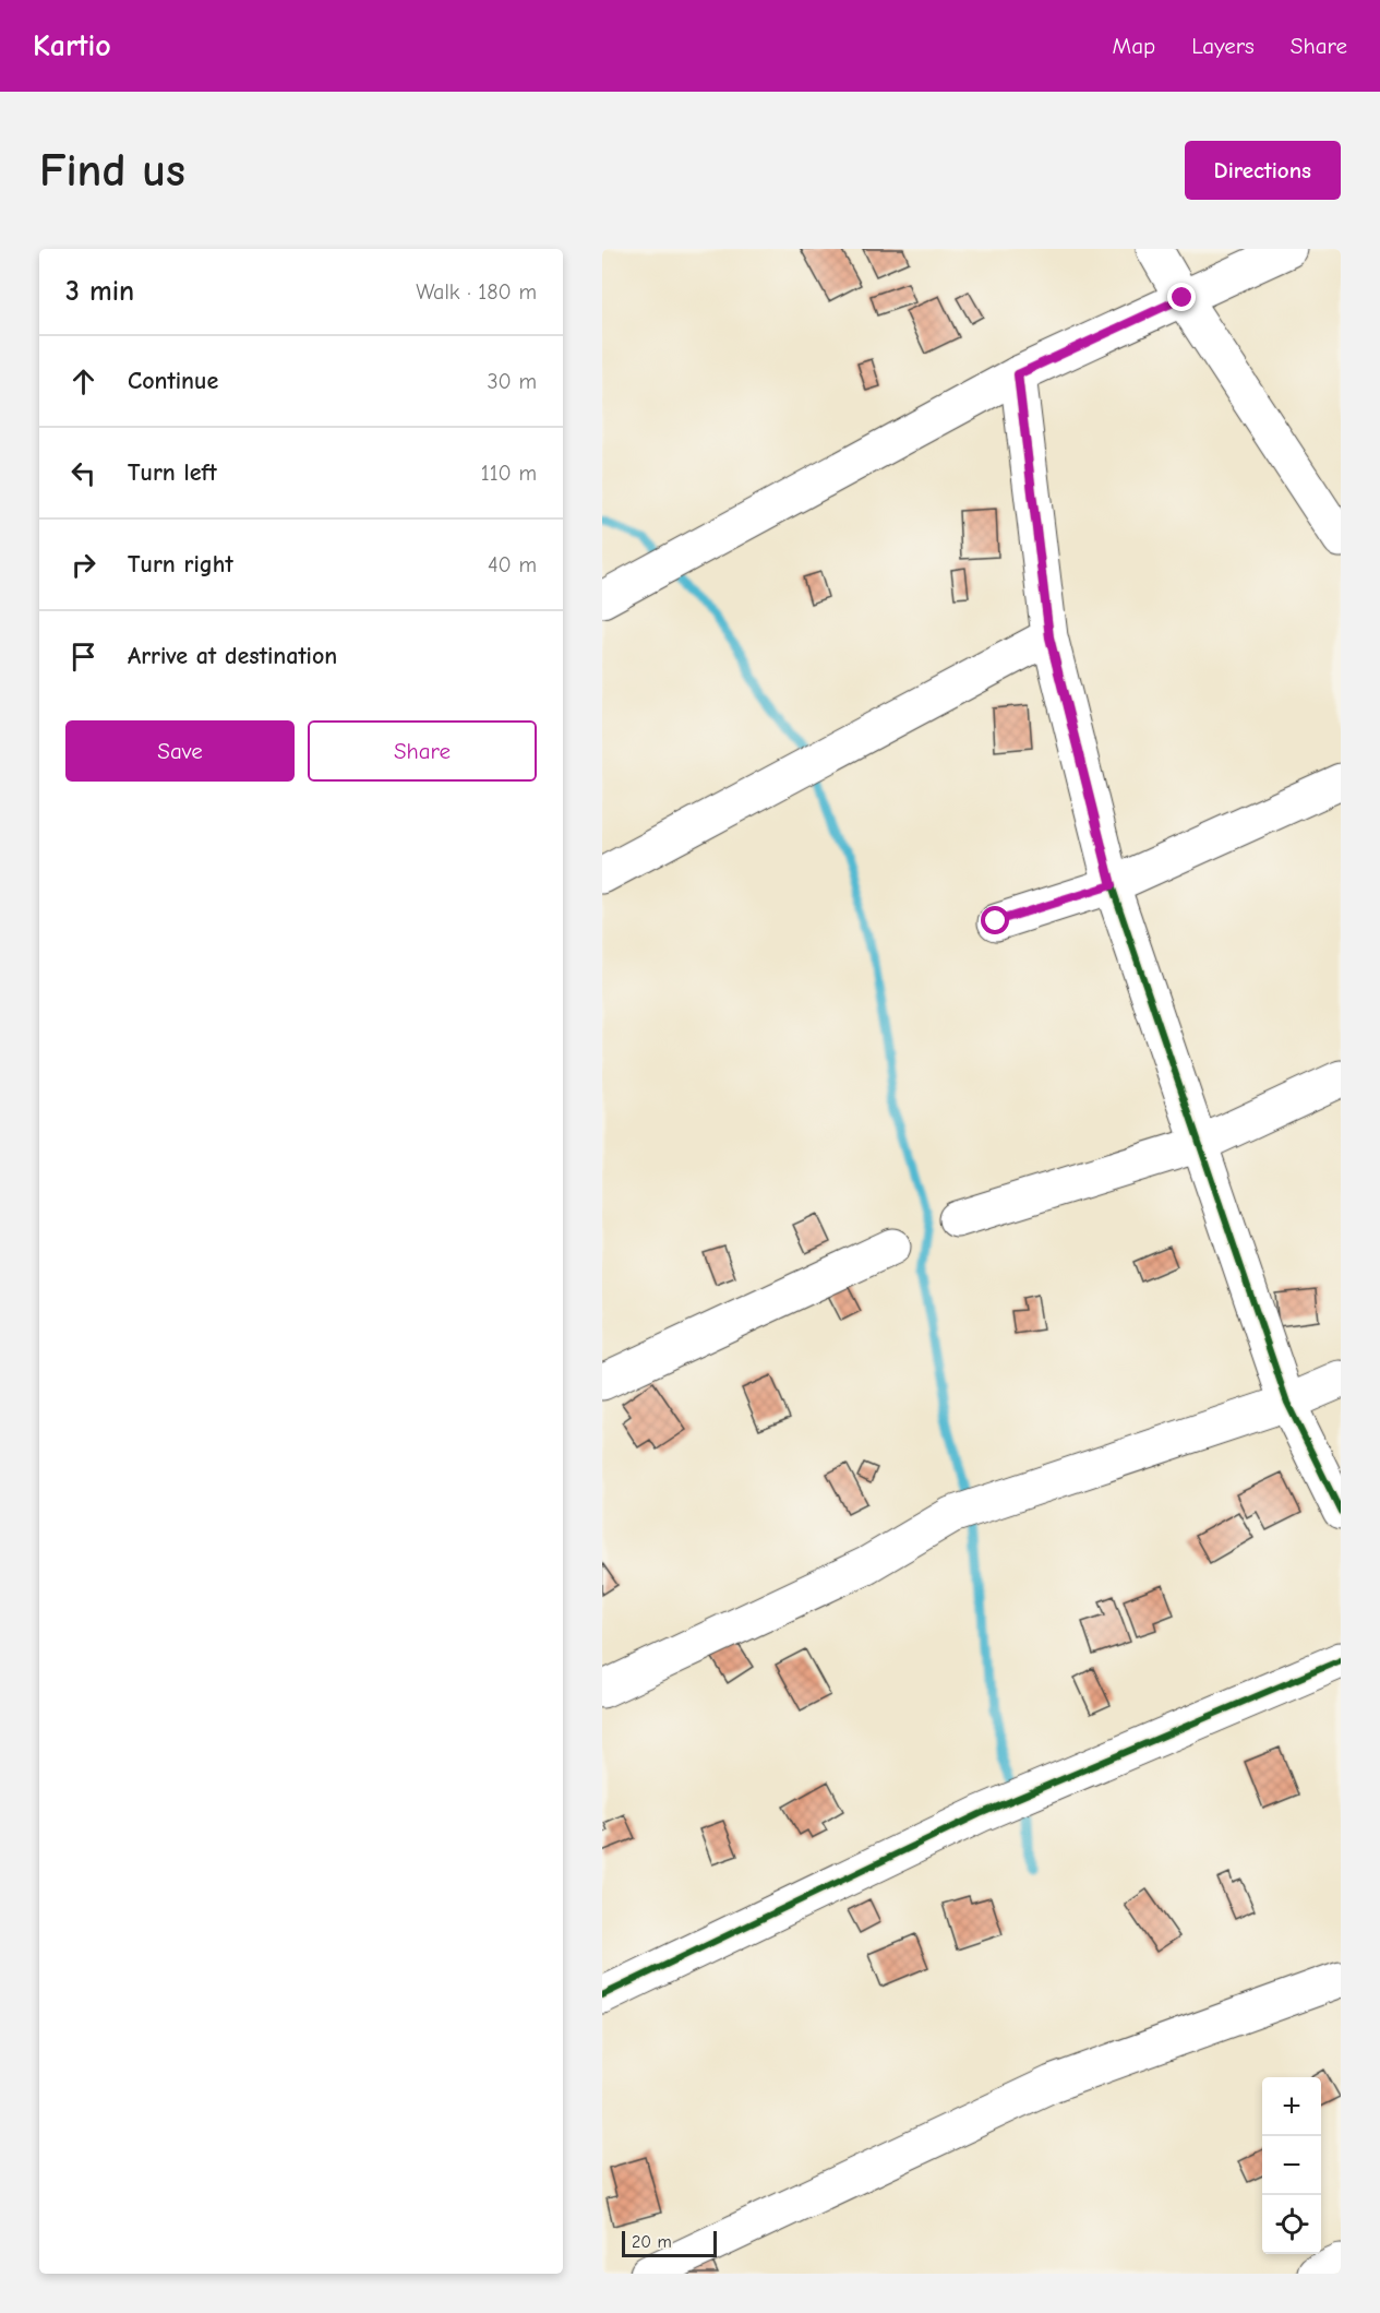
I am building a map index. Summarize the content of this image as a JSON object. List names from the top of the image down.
{
  "scale_bar": "20 m",
  "page": {
    "header": "Kartio",
    "nav": ["Map", "Layers", "Share"],
    "buttons": [
      "Directions",
      ["Save", "Share"]
    ],
    "title": "Find us",
    "heading": ["3 min", "Walk · 180 m"],
    "list": [
      ["Continue", "30 m"],
      ["Turn left", "110 m"],
      ["Turn right", "40 m"],
      "Arrive at destination"
    ],
    "map_buttons": ["+", "−"],
    "scale": "20 m"
  }
}
